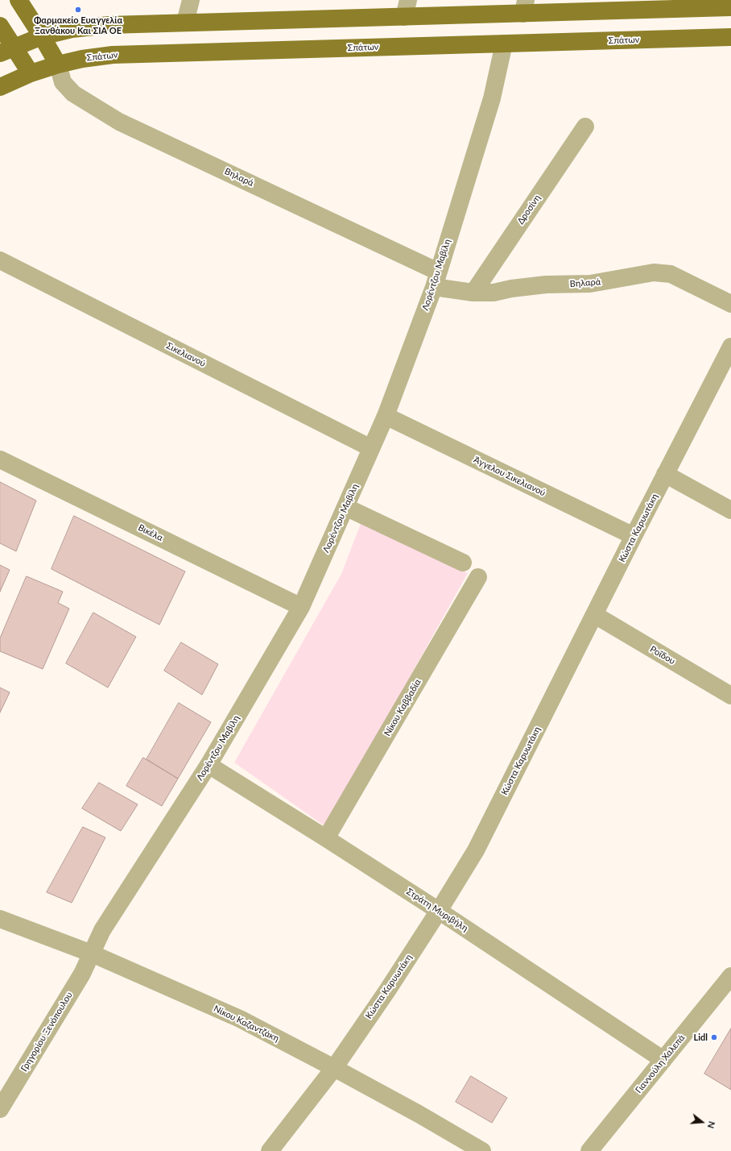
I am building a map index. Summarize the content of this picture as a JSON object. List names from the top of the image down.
{
  "streets": {
    "main road": ["Σπάτων"],
    "street": [
      "Βηλαρά",
      "Δροσίνη",
      "Λορέντζου Μαβίλη",
      "Σικελιανού",
      "Άγγελου Σικελιανού",
      "Κώστα Καρυωτάκη",
      "Βικέλα",
      "Ροΐδου",
      "Νίκου Καββαδία",
      "Στράτη Μυριβήλη",
      "Νίκου Καζαντζάκη",
      "Γρηγορίου Ξενόπουλου",
      "Γιαννούλη Χαλεπά"
    ]
  },
  "crossings": [
    ["Σπάτων", "Βηλαρά"],
    ["Σπάτων", "Λορέντζου Μαβίλη"],
    ["Βηλαρά", "Δροσίνη"],
    ["Βηλαρά", "Λορέντζου Μαβίλη"],
    ["Λορέντζου Μαβίλη", "Σικελιανού"],
    ["Λορέντζου Μαβίλη", "Άγγελου Σικελιανού"],
    ["Λορέντζου Μαβίλη", "Βικέλα"],
    ["Λορέντζου Μαβίλη", "Στράτη Μυριβήλη"],
    ["Λορέντζου Μαβίλη", "Νίκου Καζαντζάκη"],
    ["Λορέντζου Μαβίλη", "Γρηγορίου Ξενόπουλου"],
    ["Άγγελου Σικελιανού", "Κώστα Καρυωτάκη"],
    ["Κώστα Καρυωτάκη", "Ροΐδου"],
    ["Κώστα Καρυωτάκη", "Στράτη Μυριβήλη"],
    ["Κώστα Καρυωτάκη", "Νίκου Καζαντζάκη"],
    ["Νίκου Καββαδία", "Στράτη Μυριβήλη"],
    ["Στράτη Μυριβήλη", "Γιαννούλη Χαλεπά"],
    ["Νίκου Καζαντζάκη", "Γρηγορίου Ξενόπουλου"]
  ],
  "places": ["Φαρμακείο Ευαγγελία Ξανθάκου Και ΣΙΑ ΟΕ", "Lidl"],
  "north": "right"
}
